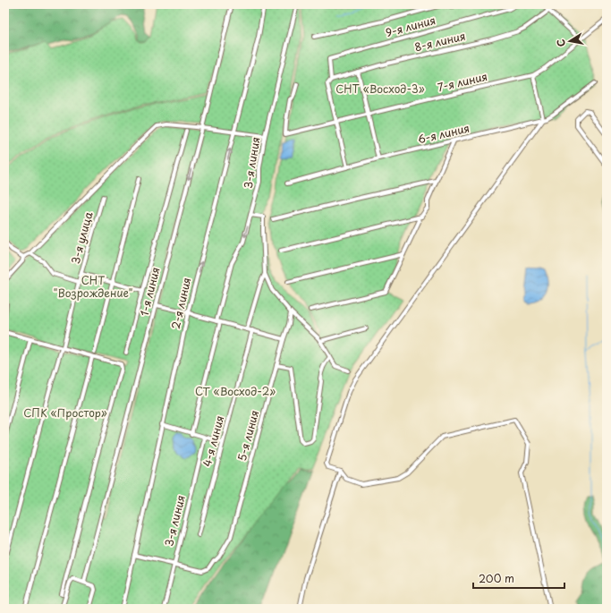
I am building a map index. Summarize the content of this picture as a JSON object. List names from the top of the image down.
{
  "streets": {
    "street": [
      "9-я линия",
      "8-я линия",
      "7-я линия",
      "6-я линия",
      "3-я линия",
      "3-я улица",
      "1-я линия",
      "2-я линия",
      "5-я линия",
      "4-я линия"
    ]
  },
  "crossings": [
    ["9-я линия", "8-я линия"],
    ["3-я линия", "5-я линия"]
  ],
  "parks": [
    "СНТ «Восход-3»",
    "СНТ \"Возрождение\"",
    "СТ «Восход-2»",
    "СПК «Простор»"
  ],
  "scale_bar": "200 m",
  "north": "left"
}
